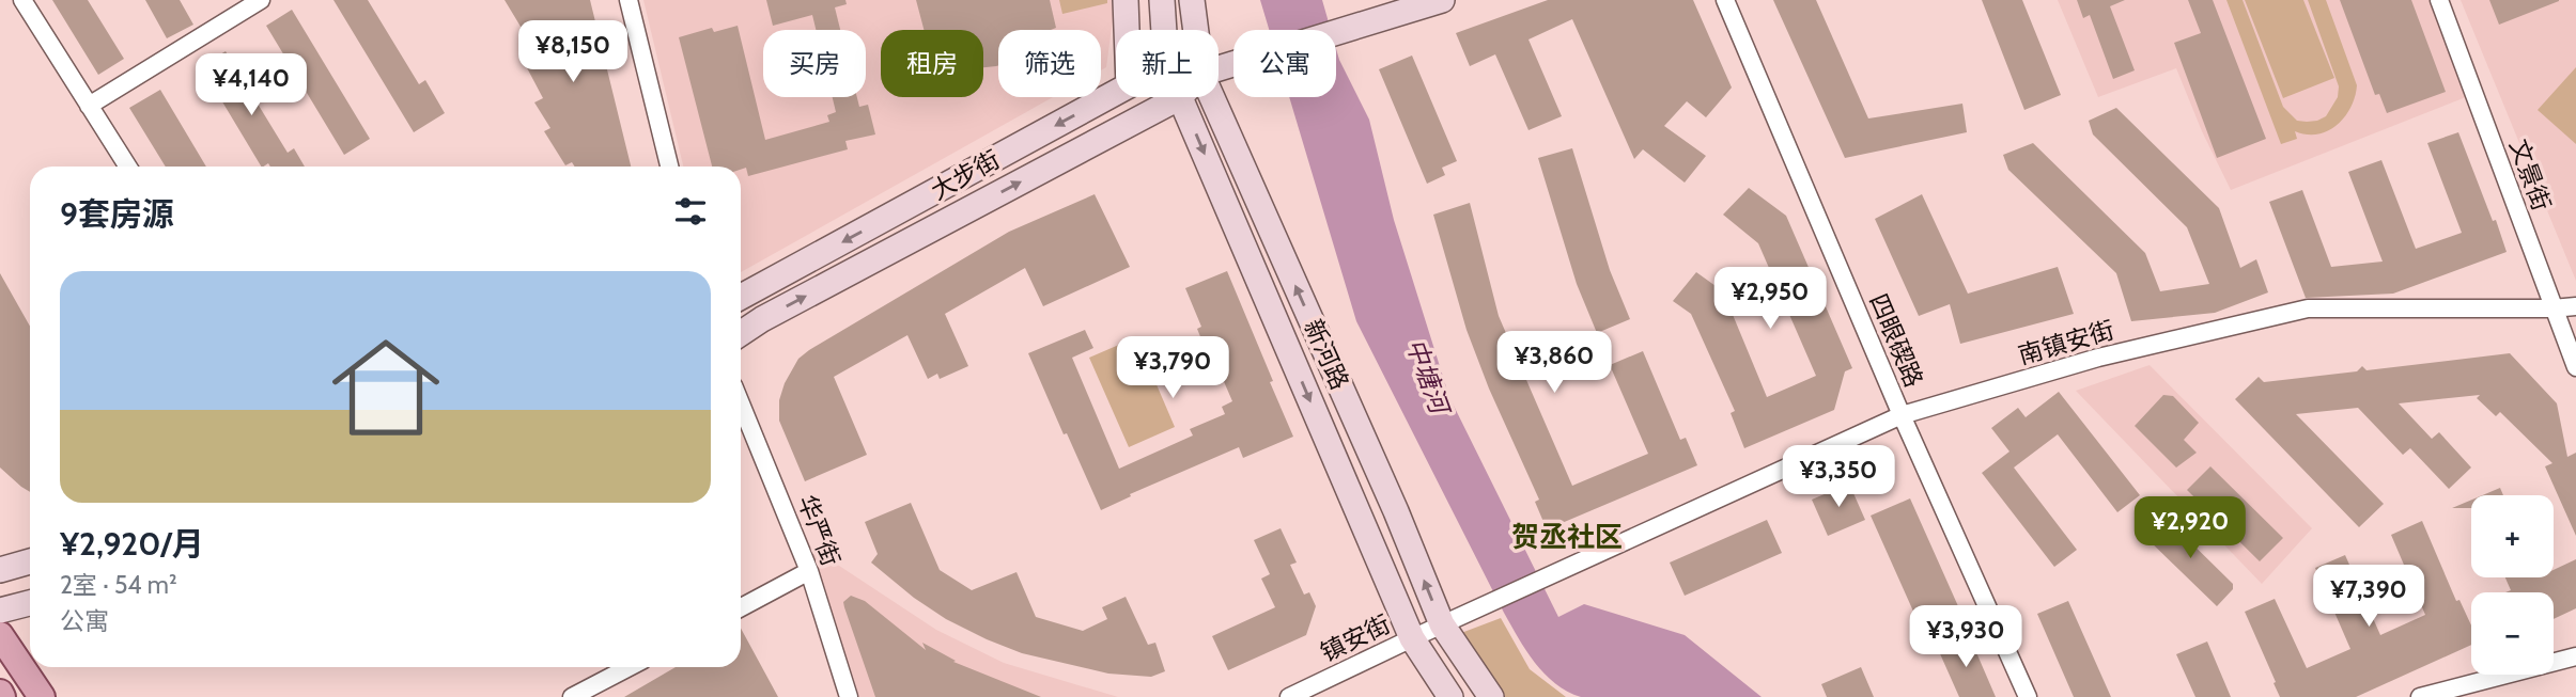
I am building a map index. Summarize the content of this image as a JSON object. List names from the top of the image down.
{
  "streets": {
    "main road": ["大步街", "新河路"],
    "street": [
      "文景街",
      "四眼碶路",
      "南镇安街",
      "华严街",
      "镇安街"
    ]
  },
  "crossings": [
    ["大步街", "新河路"],
    ["文景街", "南镇安街"],
    ["四眼碶路", "南镇安街"],
    ["南镇安街", "镇安街"],
    ["新河路", "镇安街"]
  ],
  "districts": ["贺丞社区"],
  "water": ["中塘河"],
  "page": {
    "price": [
      "¥8,150",
      "¥4,140",
      "¥2,950",
      "¥3,860",
      "¥3,790",
      "¥3,350",
      "¥2,920",
      "¥7,390",
      "¥3,930"
    ],
    "chip": [
      "买房",
      "租房",
      "筛选",
      "新上",
      "公寓"
    ],
    "heading": "9套房源",
    "list": [
      {
        "name": "¥2,920/月",
        "note": "2室 · 54 m² · 公寓"
      }
    ],
    "map_buttons": ["+", "−"]
  }
}
